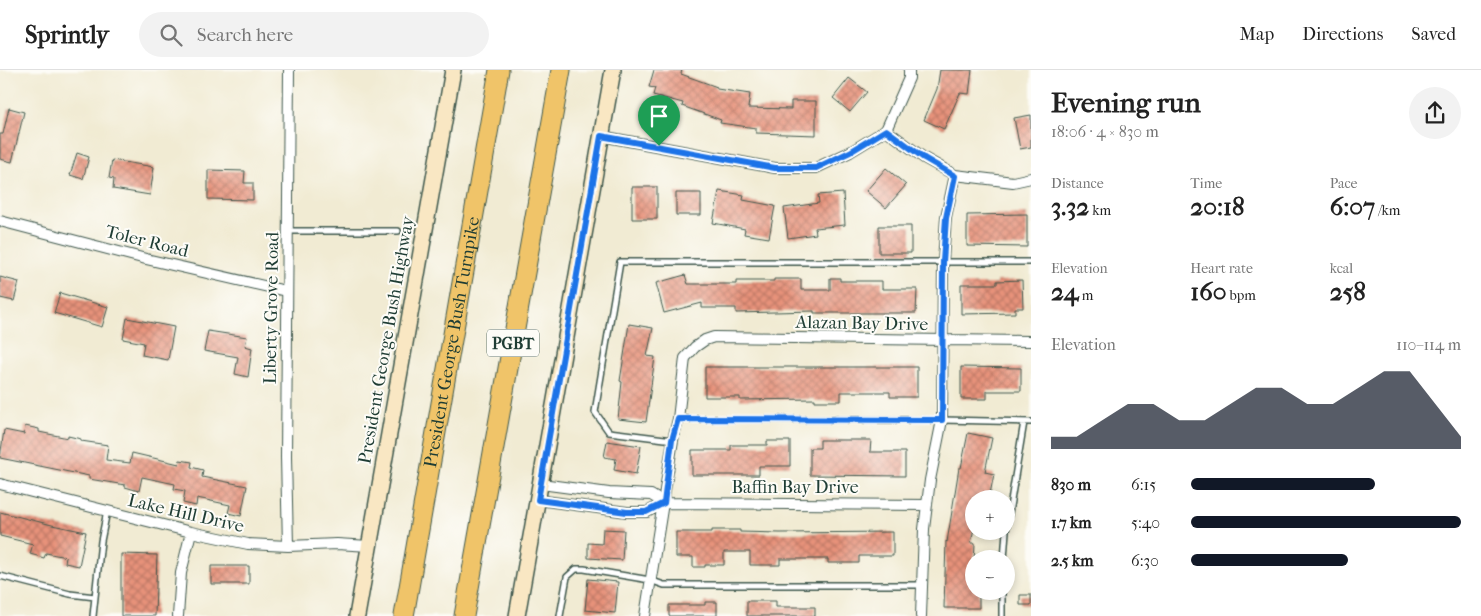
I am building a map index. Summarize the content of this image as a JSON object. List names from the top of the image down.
{
  "streets": {
    "highway": ["President George Bush Turnpike", "PGBT"],
    "main road": ["President George Bush Highway"],
    "street": [
      "Toler Road",
      "Liberty Grove Road",
      "Alazan Bay Drive",
      "Baffin Bay Drive",
      "Lake Hill Drive"
    ]
  },
  "crossings": [
    ["Toler Road", "Liberty Grove Road"],
    ["Liberty Grove Road", "Lake Hill Drive"],
    ["President George Bush Highway", "Lake Hill Drive"]
  ],
  "page": {
    "header": "Sprintly",
    "search": "Search here",
    "nav": ["Map", "Directions", "Saved"],
    "heading": ["Evening run", "18:06 · 4 × 830 m"],
    "stats": [
      ["Distance", "3.32 km"],
      ["Time", "20:18"],
      ["Pace", "6:07 /km"],
      ["Elevation", "24 m"],
      ["Heart rate", "160 bpm"],
      ["kcal", "258"]
    ],
    "chart": ["Elevation", "110–114 m"],
    "list": [
      {
        "name": "830 m",
        "note": "6:15"
      },
      {
        "name": "1.7 km",
        "note": "5:40"
      },
      {
        "name": "2.5 km",
        "note": "6:30"
      }
    ],
    "map_buttons": ["+", "−"]
  }
}
